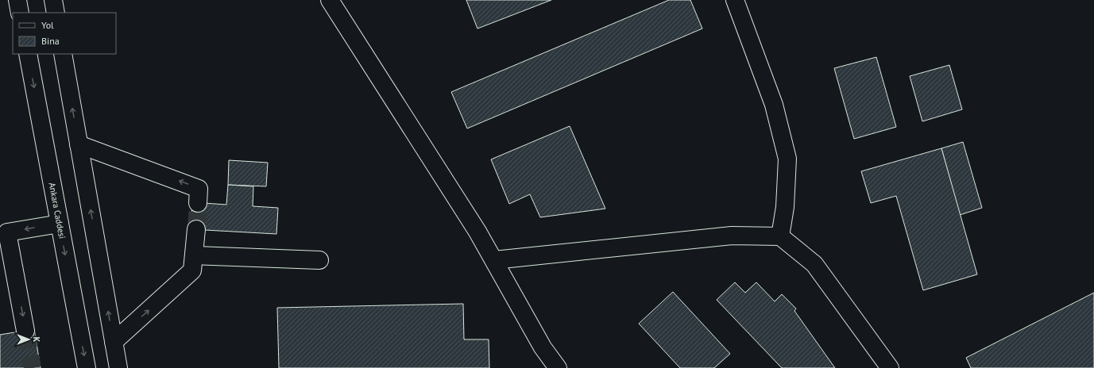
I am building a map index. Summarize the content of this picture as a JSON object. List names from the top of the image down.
{
  "streets": {
    "main road": ["Ankara Caddesi"]
  },
  "legend": ["Yol", "Bina"],
  "north": "right"
}
